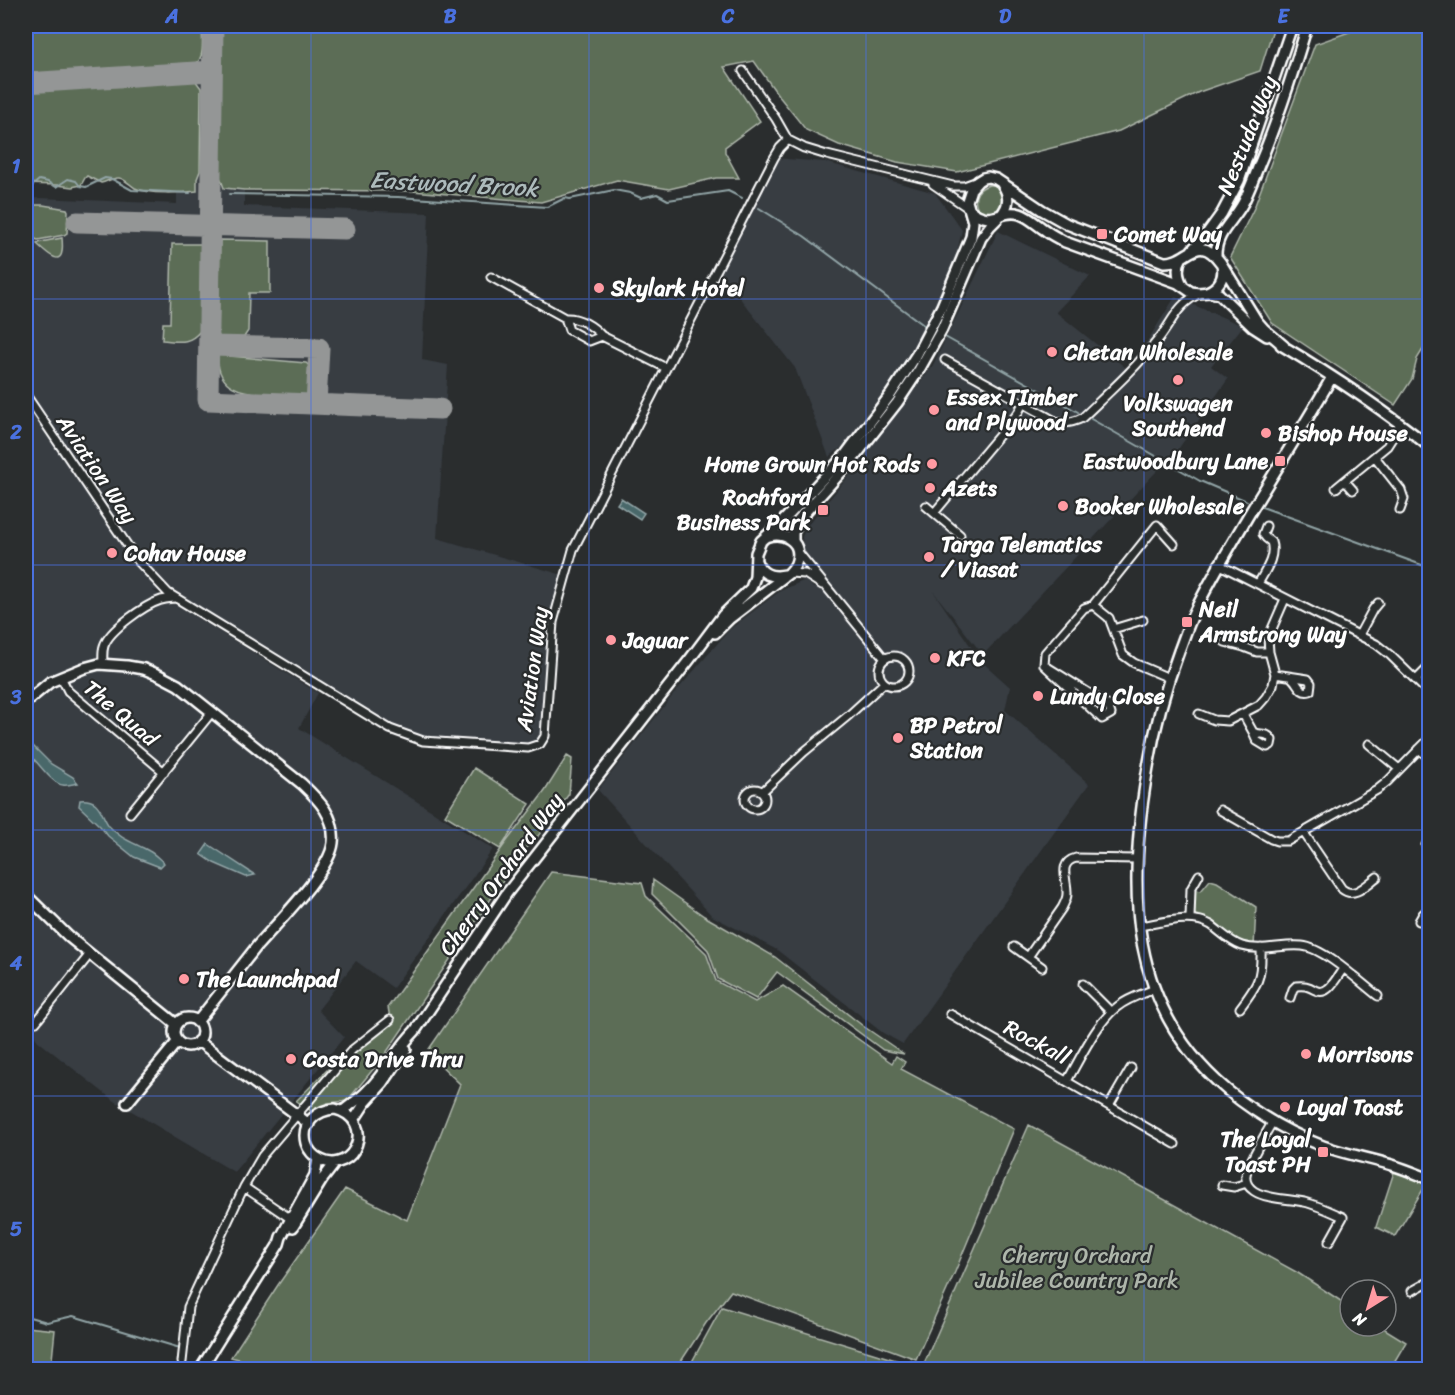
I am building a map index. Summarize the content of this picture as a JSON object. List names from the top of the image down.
{
  "streets": {
    "main road": ["Nestuda Way", "Cherry Orchard Way"],
    "street": ["Aviation Way", "The Quad", "Rockall"]
  },
  "water": ["Eastwood Brook"],
  "parks": ["Cherry Orchard Jubilee Country Park"],
  "places": {
    "transit": [
      "Comet Way",
      "Eastwoodbury Lane",
      "Rochford Business Park",
      "Neil Armstrong Way",
      "The Loyal Toast PH"
    ],
    "other": [
      "Skylark Hotel",
      "Chetan Wholesale",
      "Volkswagen Southend",
      "Essex TImber and Plywood",
      "Bishop House",
      "Home Grown Hot Rods",
      "Azets",
      "Booker Wholesale",
      "Cohav House",
      "Targa Telematics / Viasat",
      "Jaguar",
      "KFC",
      "Lundy Close",
      "BP Petrol Station",
      "The Launchpad",
      "Morrisons",
      "Costa Drive Thru",
      "Loyal Toast"
    ]
  },
  "north": "bottom left",
  "grid": {
    "columns": [
      "A",
      "B",
      "C",
      "D",
      "E"
    ],
    "rows": [
      "1",
      "2",
      "3",
      "4",
      "5"
    ]
  }
}
